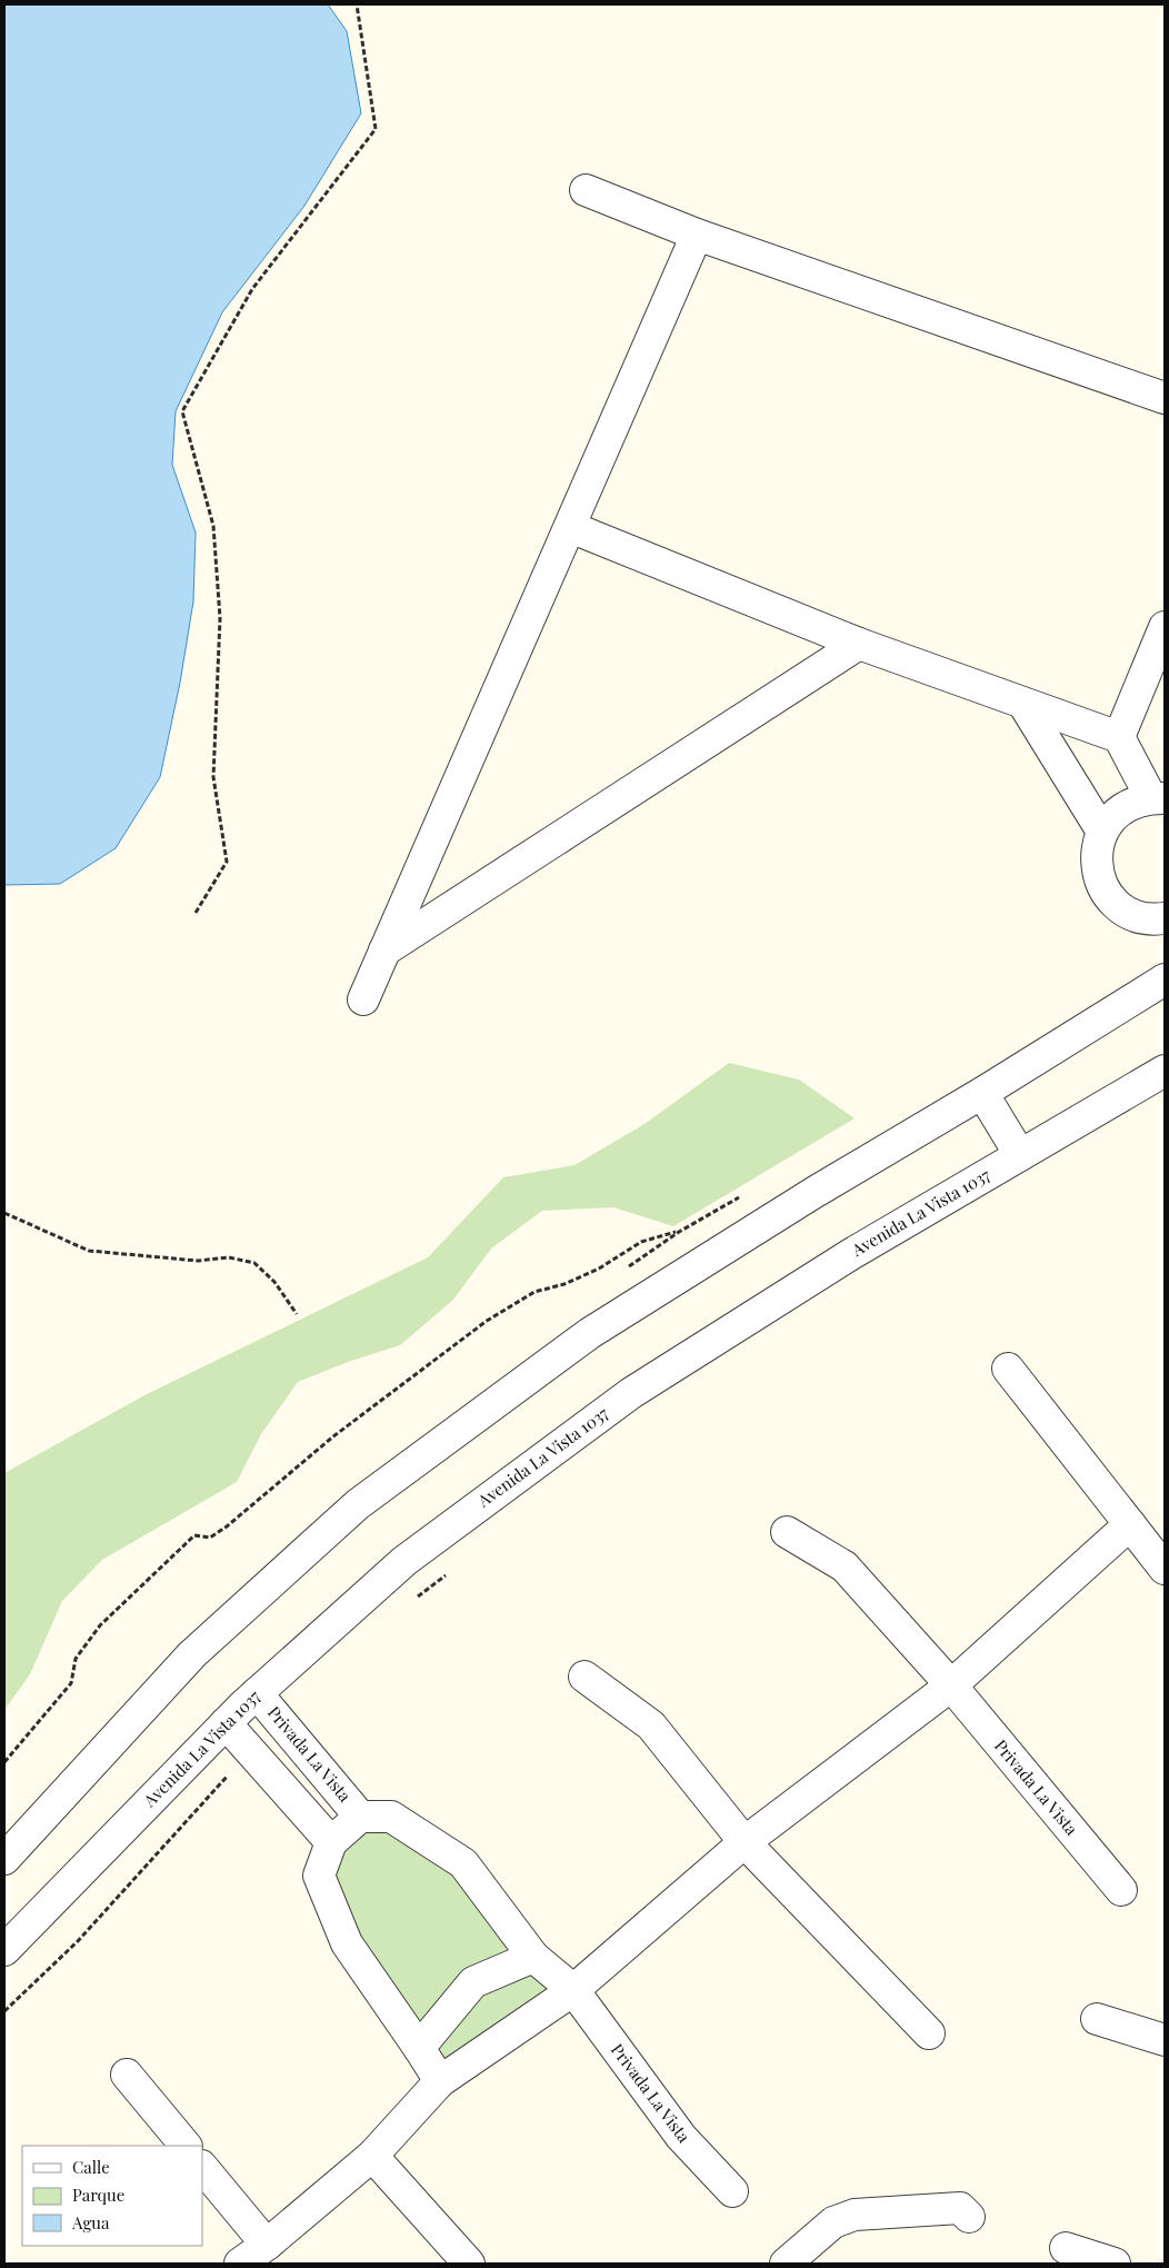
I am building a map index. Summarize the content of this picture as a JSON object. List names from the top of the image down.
{
  "streets": {
    "street": ["Avenida La Vista 1037", "Privada La Vista"]
  },
  "crossings": [
    ["Avenida La Vista 1037", "Privada La Vista"]
  ],
  "legend": ["Calle", "Parque", "Agua"]
}
